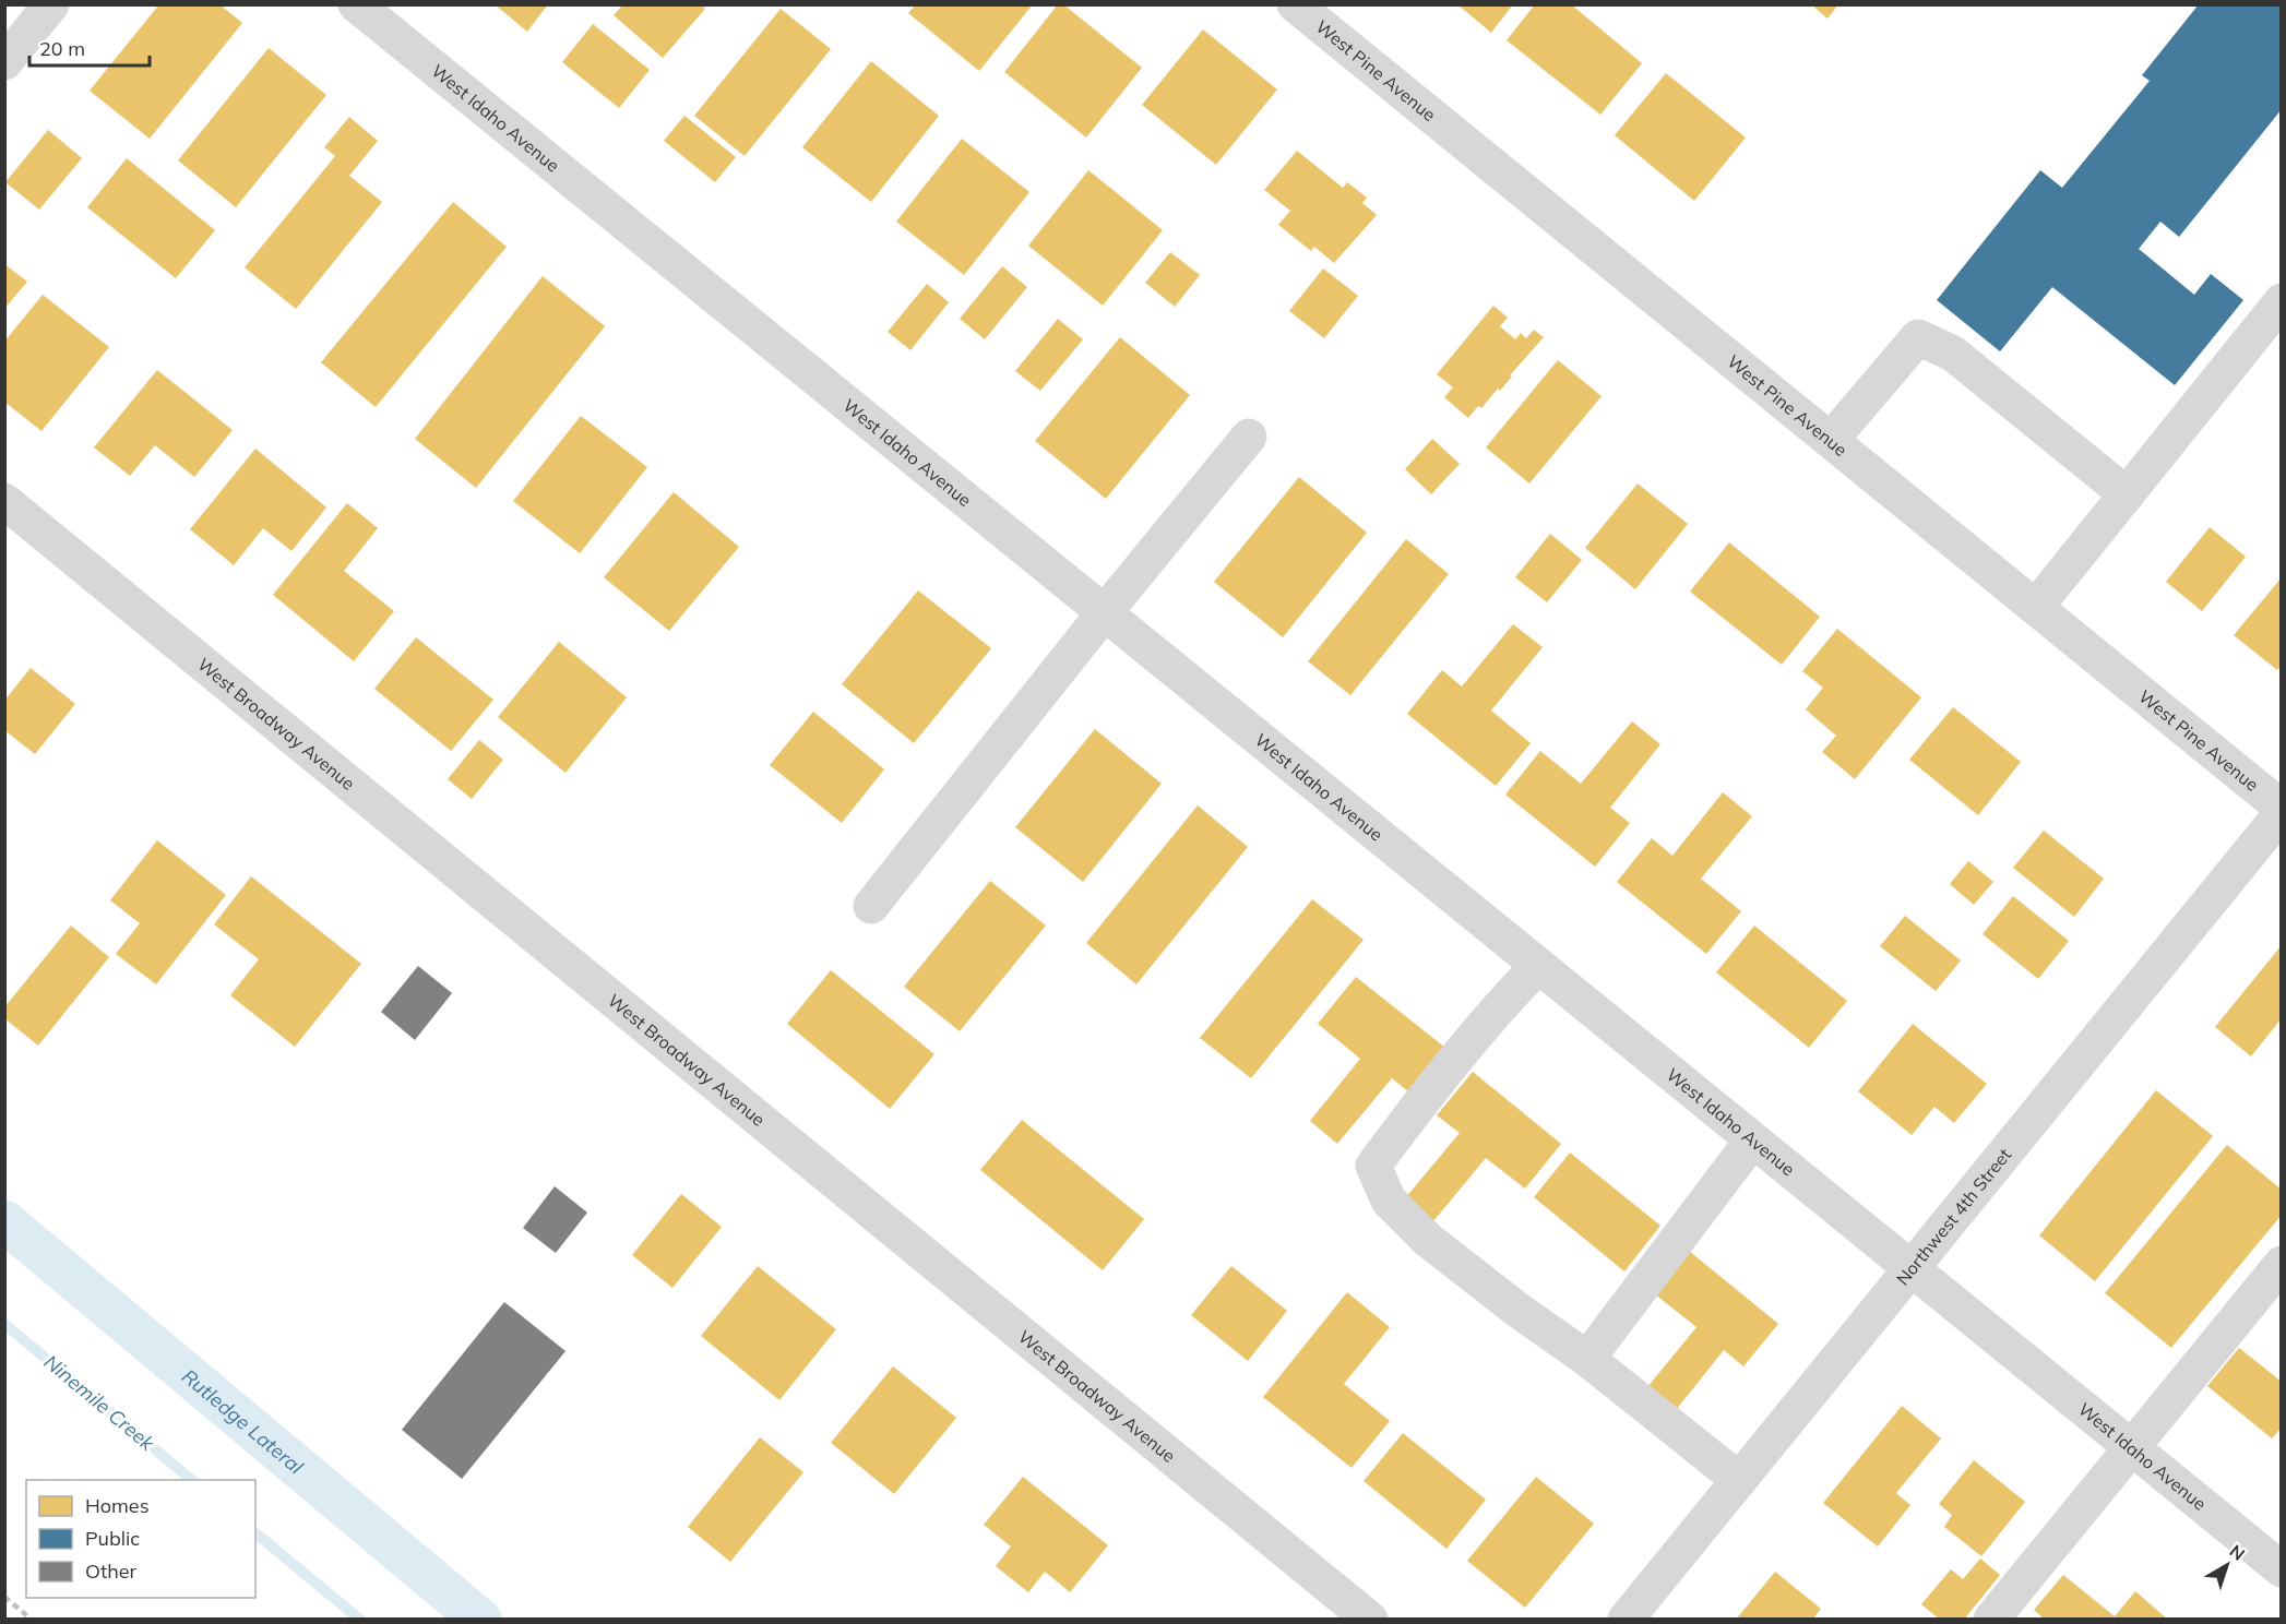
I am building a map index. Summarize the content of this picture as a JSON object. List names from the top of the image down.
{
  "streets": {
    "street": [
      "West Pine Avenue",
      "West Idaho Avenue",
      "West Broadway Avenue",
      "Northwest 4th Street"
    ]
  },
  "crossings": [
    ["West Idaho Avenue", "Northwest 4th Street"]
  ],
  "water": ["Ninemile Creek", "Rutledge Lateral"],
  "legend": ["Homes", "Public", "Other"],
  "scale_bar": "20 m",
  "north": "top right"
}
